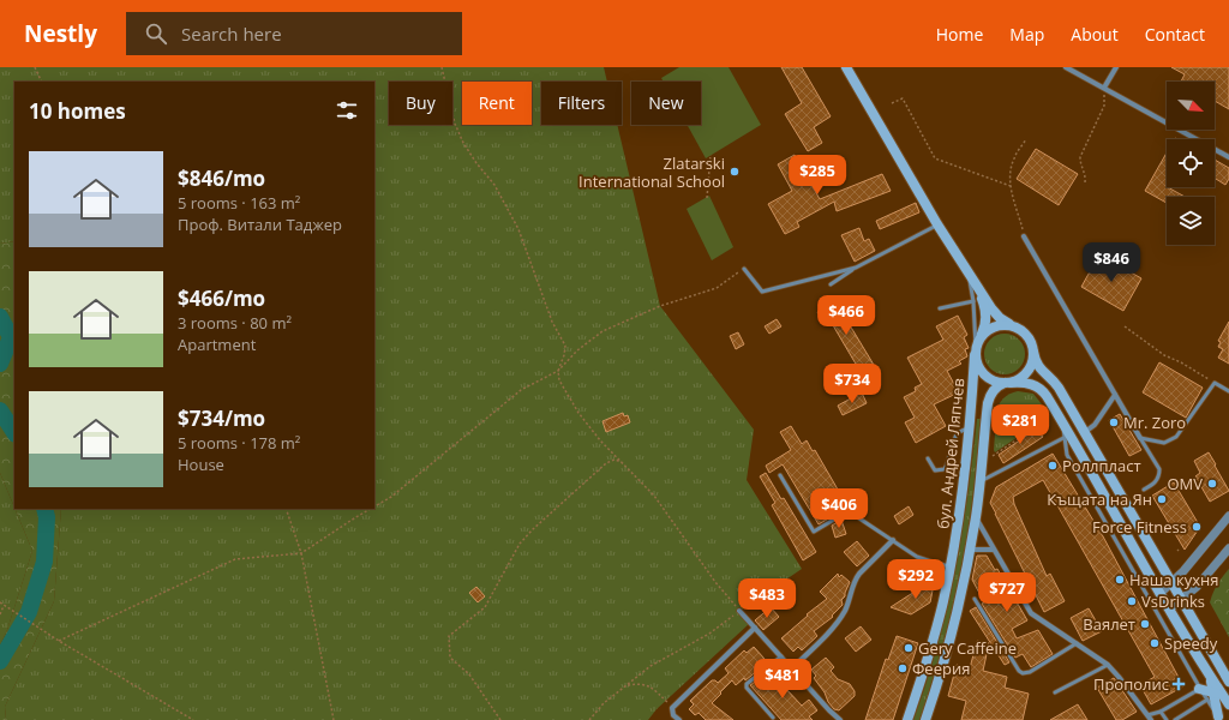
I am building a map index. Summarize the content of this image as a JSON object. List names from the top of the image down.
{
  "streets": {
    "main road": ["бул. Андрей Ляпчев"]
  },
  "places": {
    "other": [
      "Zlatarski International School",
      "Mr. Zoro",
      "Роллпласт",
      "OMV",
      "Къщата на Ян",
      "Force Fitness",
      "Наша кухня",
      "VsDrinks",
      "Ваялет",
      "Speedy",
      "Gery Caffeine",
      "Феерия"
    ],
    "health": ["Прополис"]
  },
  "north": "bottom right",
  "page": {
    "header": "Nestly",
    "search": "Search here",
    "nav": [
      "Home",
      "Map",
      "About",
      "Contact"
    ],
    "chip": [
      "Buy",
      "Rent",
      "Filters",
      "New"
    ],
    "heading": "10 homes",
    "list": [
      {
        "name": "$846/mo",
        "note": "5 rooms · 163 m² · Проф. Витали Таджер"
      },
      {
        "name": "$466/mo",
        "note": "3 rooms · 80 m² · Apartment"
      },
      {
        "name": "$734/mo",
        "note": "5 rooms · 178 m² · House"
      }
    ],
    "price": [
      "$285",
      "$846",
      "$466",
      "$734",
      "$281",
      "$406",
      "$292",
      "$727",
      "$483",
      "$481"
    ]
  }
}
